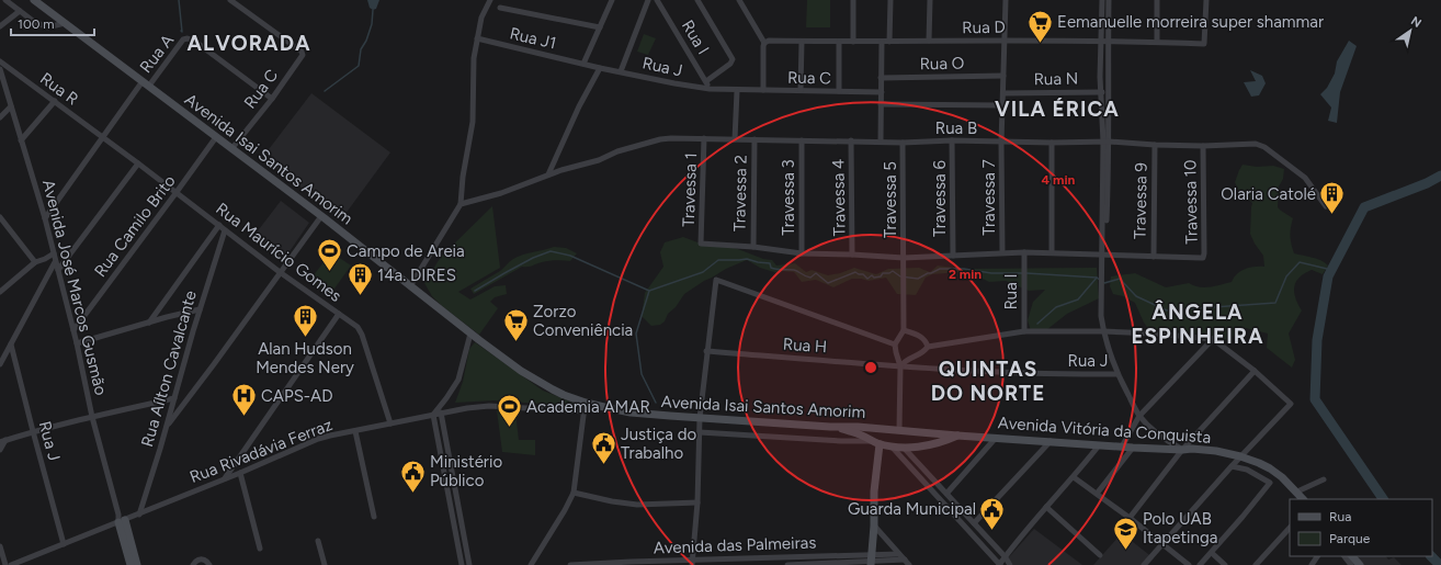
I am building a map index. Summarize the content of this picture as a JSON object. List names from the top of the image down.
{
  "streets": {
    "main road": ["Avenida Isai Santos Amorim", "Avenida José Marcos Gusmão", "Avenida Vitória da Conquista"],
    "street": [
      "Rua D",
      "Rua I",
      "Rua J1",
      "Rua A",
      "Rua O",
      "Rua J",
      "Rua C",
      "Rua N",
      "Rua R",
      "Rua B",
      "Travessa 1",
      "Travessa 2",
      "Travessa 3",
      "Travessa 4",
      "Travessa 7",
      "Travessa 6",
      "Travessa 5",
      "Travessa 9",
      "Travessa 10",
      "Rua Camilo Brito",
      "Rua Maurício Gomes",
      "Rua H",
      "Rua Aílton Cavalcante",
      "Rua Rivadávia Ferraz",
      "Avenida das Palmeiras"
    ]
  },
  "crossings": [
    ["Rua D", "Travessa 7"],
    ["Rua I", "Rua J"],
    ["Rua J1", "Rua J"],
    ["Rua A", "Rua C"],
    ["Rua A", "Rua R"],
    ["Rua A", "Avenida Isai Santos Amorim"],
    ["Rua A", "Rua Maurício Gomes"],
    ["Rua A", "Avenida José Marcos Gusmão"],
    ["Rua O", "Travessa 7"],
    ["Rua J", "Rua C"],
    ["Rua J", "Rua H"],
    ["Rua J", "Rua Rivadávia Ferraz"],
    ["Rua C", "Avenida Isai Santos Amorim"],
    ["Rua N", "Travessa 7"],
    ["Rua R", "Rua Maurício Gomes"],
    ["Rua B", "Travessa 1"],
    ["Rua B", "Travessa 2"],
    ["Rua B", "Travessa 3"],
    ["Rua B", "Travessa 4"],
    ["Rua B", "Travessa 7"],
    ["Rua B", "Travessa 6"],
    ["Rua B", "Travessa 5"],
    ["Rua B", "Travessa 9"],
    ["Rua B", "Travessa 10"],
    ["Avenida Isai Santos Amorim", "Rua Camilo Brito"],
    ["Avenida Isai Santos Amorim", "Avenida Vitória da Conquista"],
    ["Avenida Isai Santos Amorim", "Rua Rivadávia Ferraz"],
    ["Travessa 1", "Travessa 2"],
    ["Travessa 9", "Travessa 10"],
    ["Rua Camilo Brito", "Rua Maurício Gomes"],
    ["Rua Camilo Brito", "Avenida José Marcos Gusmão"],
    ["Rua Maurício Gomes", "Rua Aílton Cavalcante"],
    ["Rua Maurício Gomes", "Rua Rivadávia Ferraz"],
    ["Avenida José Marcos Gusmão", "Rua Rivadávia Ferraz"],
    ["Rua Aílton Cavalcante", "Rua Rivadávia Ferraz"]
  ],
  "districts": [
    "ALVORADA",
    "VILA ÉRICA",
    "ÂNGELA ESPINHEIRA",
    "QUINTAS DO NORTE"
  ],
  "places": {
    "supermarket": ["Eemanuelle morreira super shammar", "Zorzo Conveniência"],
    "building": ["Olaria Catolé", "14a. DIRES", "Alan Hudson Mendes Nery"],
    "sports": ["Campo de Areia", "Academia AMAR"],
    "hospital": ["CAPS-AD"],
    "public building": ["Justiça do Trabalho", "Ministério Público", "Guarda Municipal"],
    "school or university": ["Polo UAB Itapetinga"]
  },
  "legend": ["Rua", "Parque"],
  "scale_bar": "100 m",
  "north": "top right",
  "rings": ["4 min", "2 min"]
}
